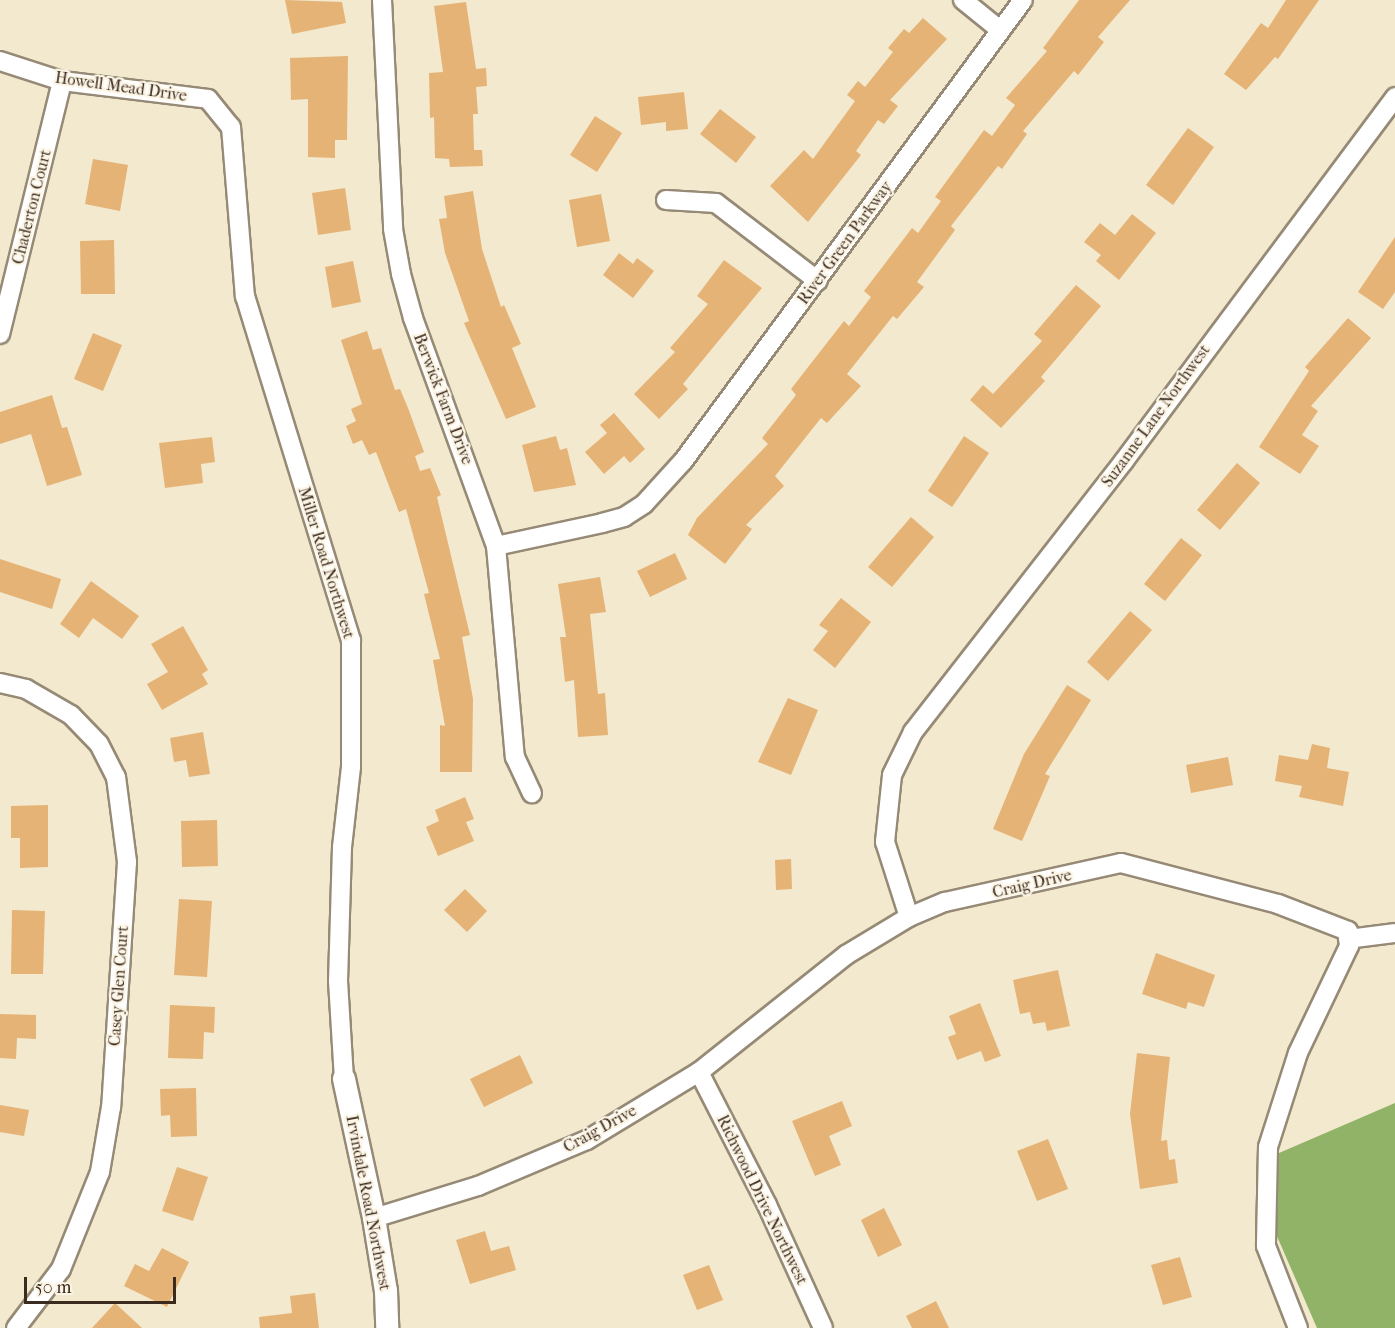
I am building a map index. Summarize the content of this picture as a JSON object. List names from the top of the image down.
{
  "streets": {
    "street": [
      "Howell Mead Drive",
      "Chaderton Court",
      "River Green Parkway",
      "Berwick Farm Drive",
      "Suzanne Lane Northwest",
      "Miller Road Northwest",
      "Craig Drive",
      "Casey Glen Court",
      "Richwood Drive Northwest",
      "Irvindale Road Northwest"
    ]
  },
  "crossings": [
    ["Howell Mead Drive", "Chaderton Court"],
    ["Howell Mead Drive", "Miller Road Northwest"],
    ["River Green Parkway", "Berwick Farm Drive"],
    ["Suzanne Lane Northwest", "Craig Drive"],
    ["Miller Road Northwest", "Irvindale Road Northwest"],
    ["Craig Drive", "Richwood Drive Northwest"],
    ["Craig Drive", "Irvindale Road Northwest"]
  ],
  "scale_bar": "50 m"
}
